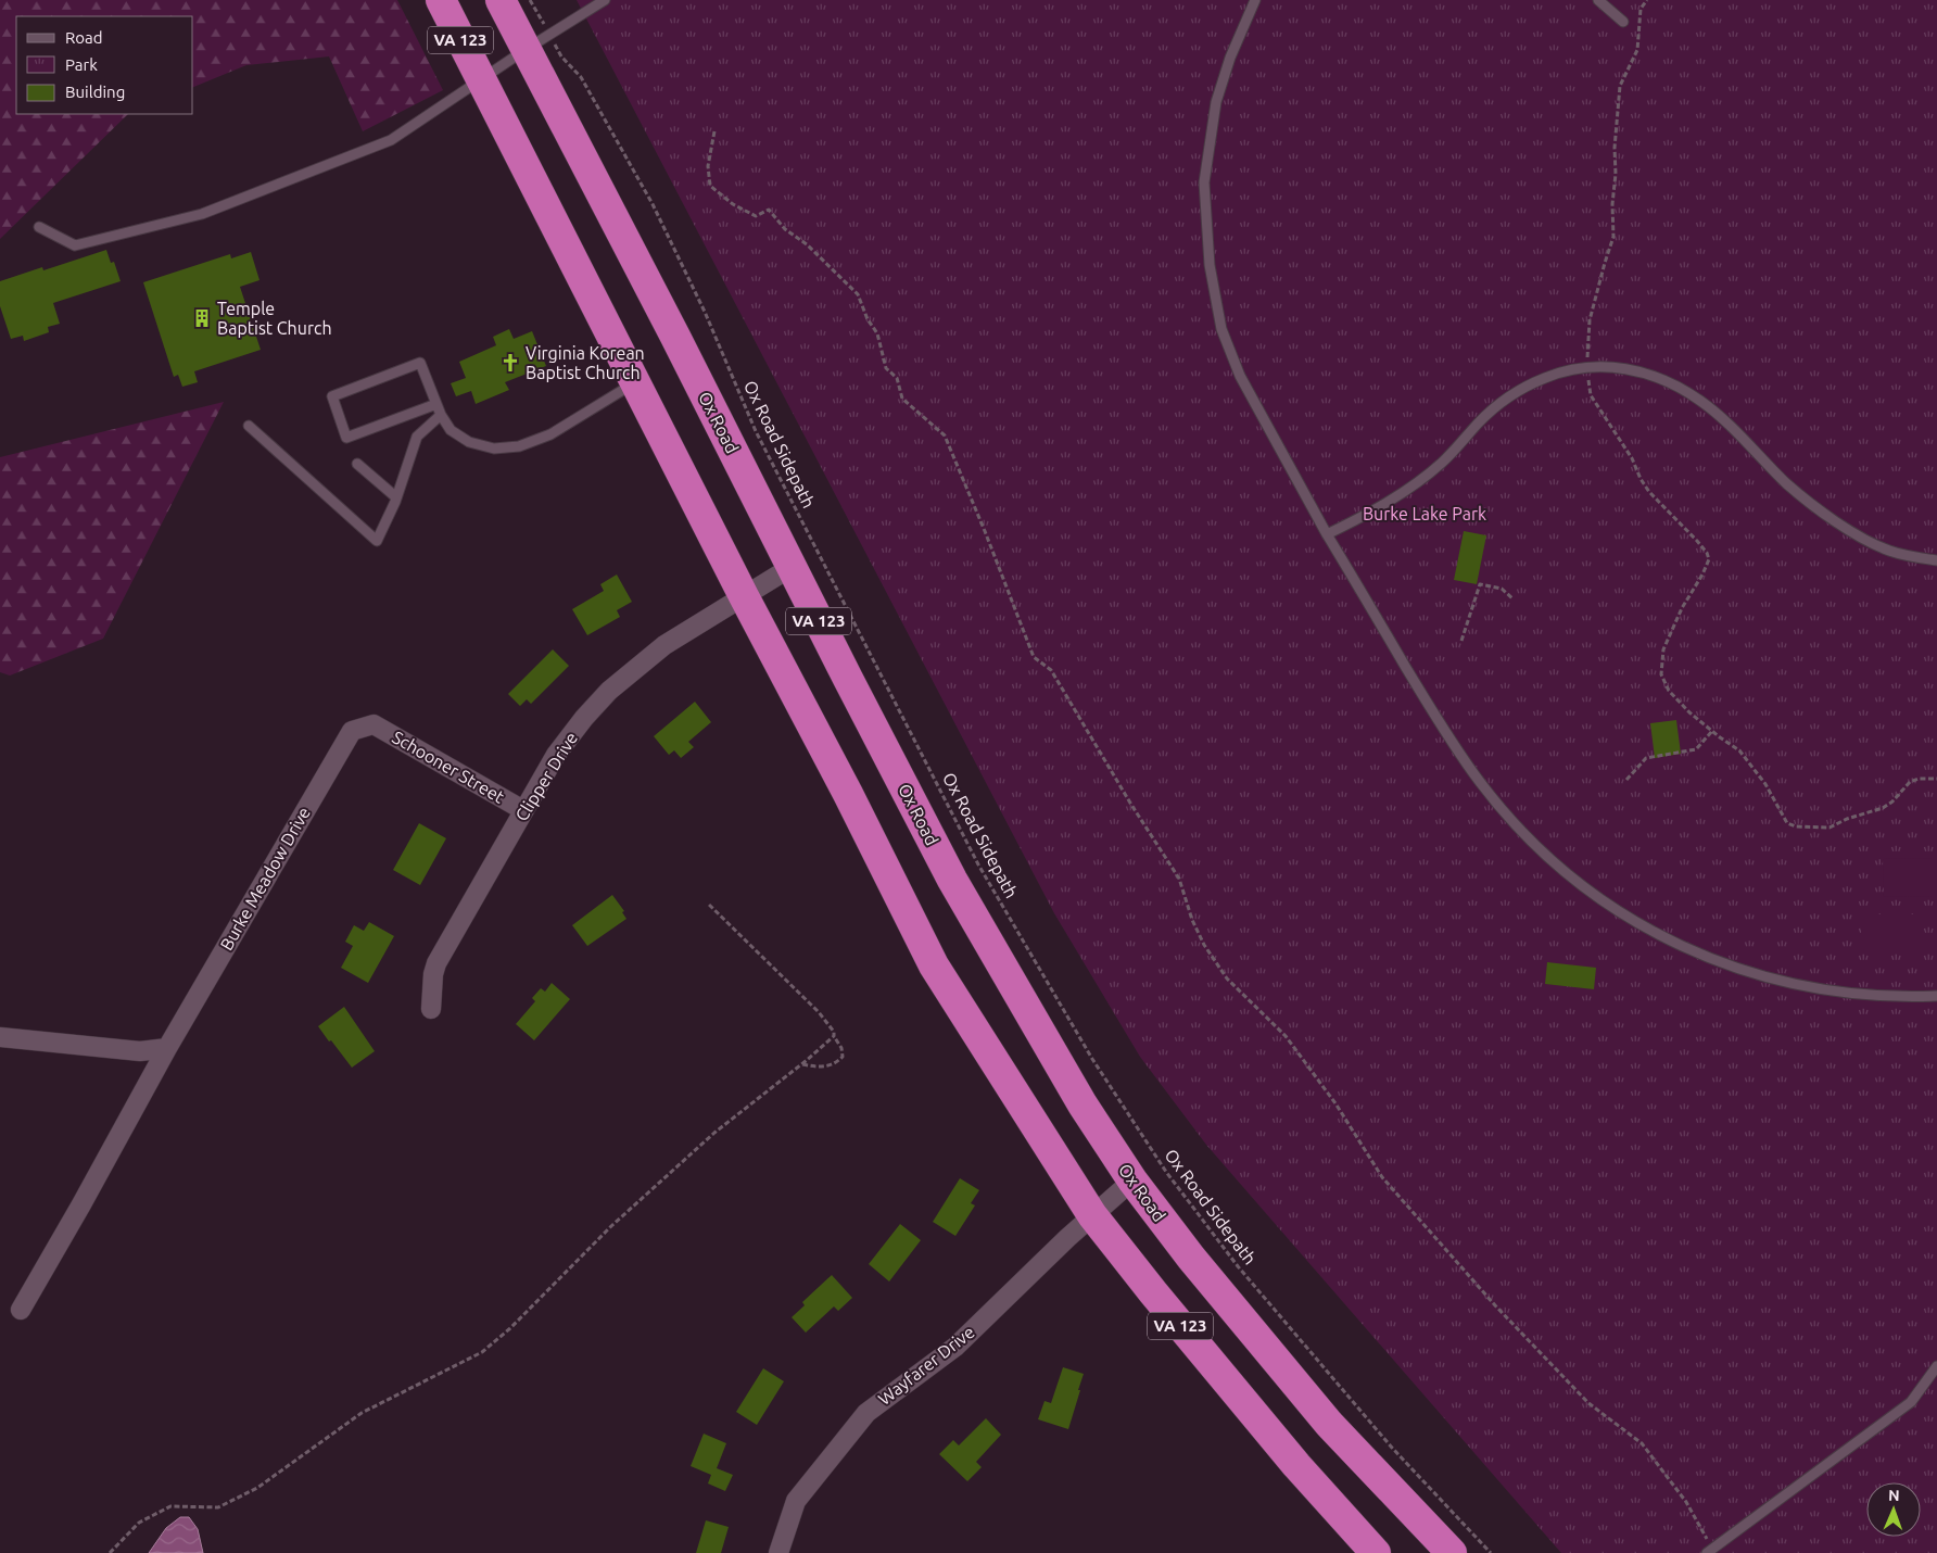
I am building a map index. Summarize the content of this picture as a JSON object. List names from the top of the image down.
{
  "streets": {
    "highway": ["VA 123", "Ox Road"],
    "street": [
      "Schooner Street",
      "Clipper Drive",
      "Burke Meadow Drive",
      "Wayfarer Drive"
    ],
    "path": ["Ox Road Sidepath"]
  },
  "crossings": [
    ["VA 123", "Clipper Drive"],
    ["VA 123", "Wayfarer Drive"],
    ["Ox Road", "Clipper Drive"],
    ["Ox Road", "Wayfarer Drive"],
    ["Schooner Street", "Clipper Drive"],
    ["Schooner Street", "Burke Meadow Drive"]
  ],
  "parks": ["Burke Lake Park"],
  "places": {
    "building": ["Temple Baptist Church"],
    "church": ["Virginia Korean Baptist Church"]
  },
  "legend": ["Road", "Park", "Building"],
  "north": "top"
}
